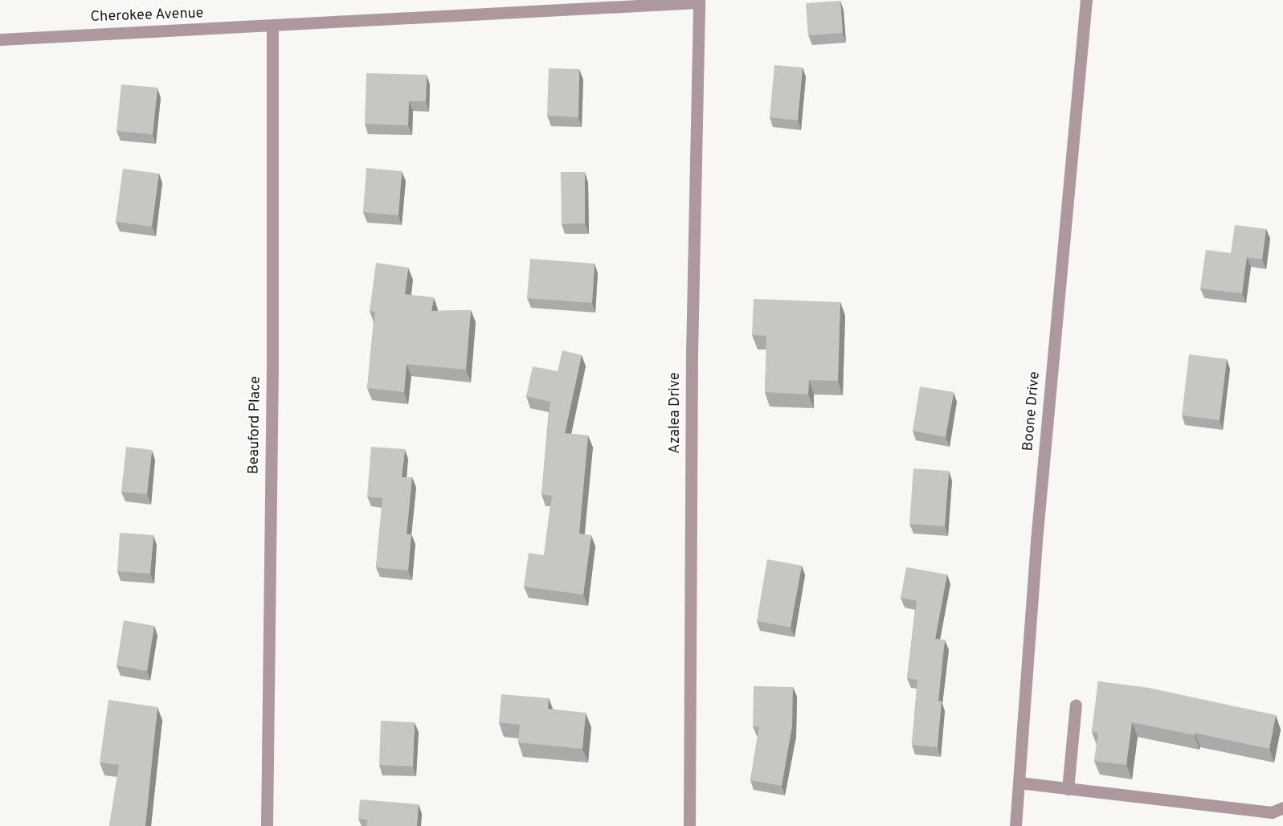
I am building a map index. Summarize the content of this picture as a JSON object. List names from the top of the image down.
{
  "streets": {
    "street": [
      "Cherokee Avenue",
      "Boone Drive",
      "Azalea Drive",
      "Beauford Place"
    ]
  },
  "crossings": [
    ["Cherokee Avenue", "Azalea Drive"],
    ["Cherokee Avenue", "Beauford Place"]
  ]
}
